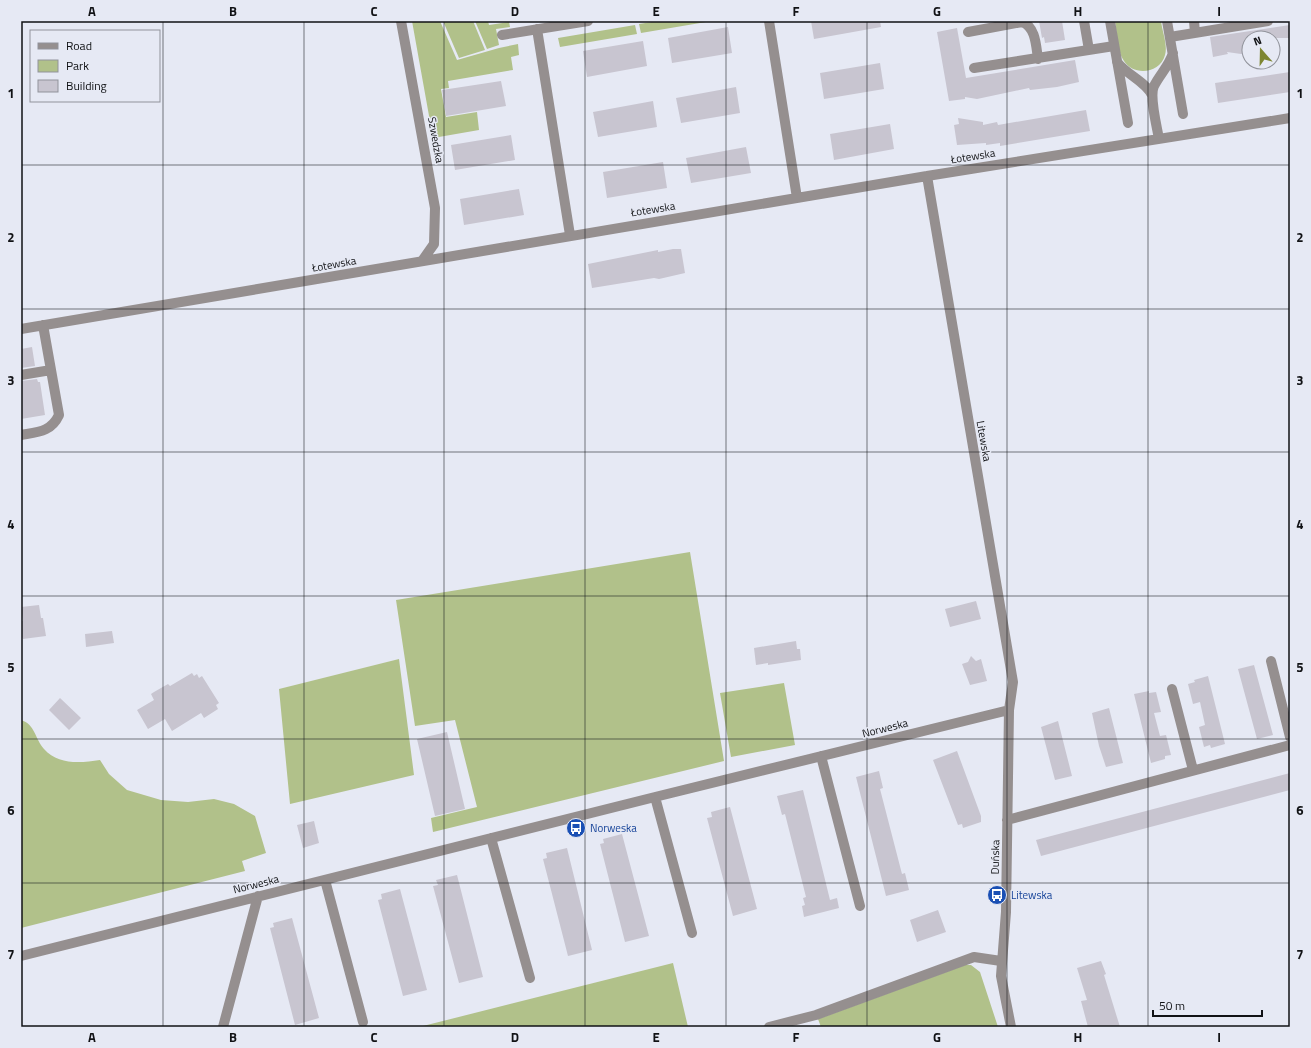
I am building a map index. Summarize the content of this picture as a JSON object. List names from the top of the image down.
{
  "streets": {
    "street": [
      "Szwedzka",
      "Łotewska",
      "Litewska",
      "Norweska",
      "Duńska"
    ]
  },
  "crossings": [
    ["Szwedzka", "Łotewska"],
    ["Łotewska", "Litewska"],
    ["Litewska", "Norweska"],
    ["Litewska", "Duńska"],
    ["Norweska", "Duńska"]
  ],
  "places": {
    "bus stop": ["Norweska", "Litewska"]
  },
  "legend": ["Road", "Park", "Building"],
  "scale_bar": "50 m",
  "north": "top",
  "grid": {
    "columns": [
      "A",
      "B",
      "C",
      "D",
      "E",
      "F",
      "G",
      "H",
      "I"
    ],
    "rows": [
      "1",
      "2",
      "3",
      "4",
      "5",
      "6",
      "7"
    ]
  }
}
